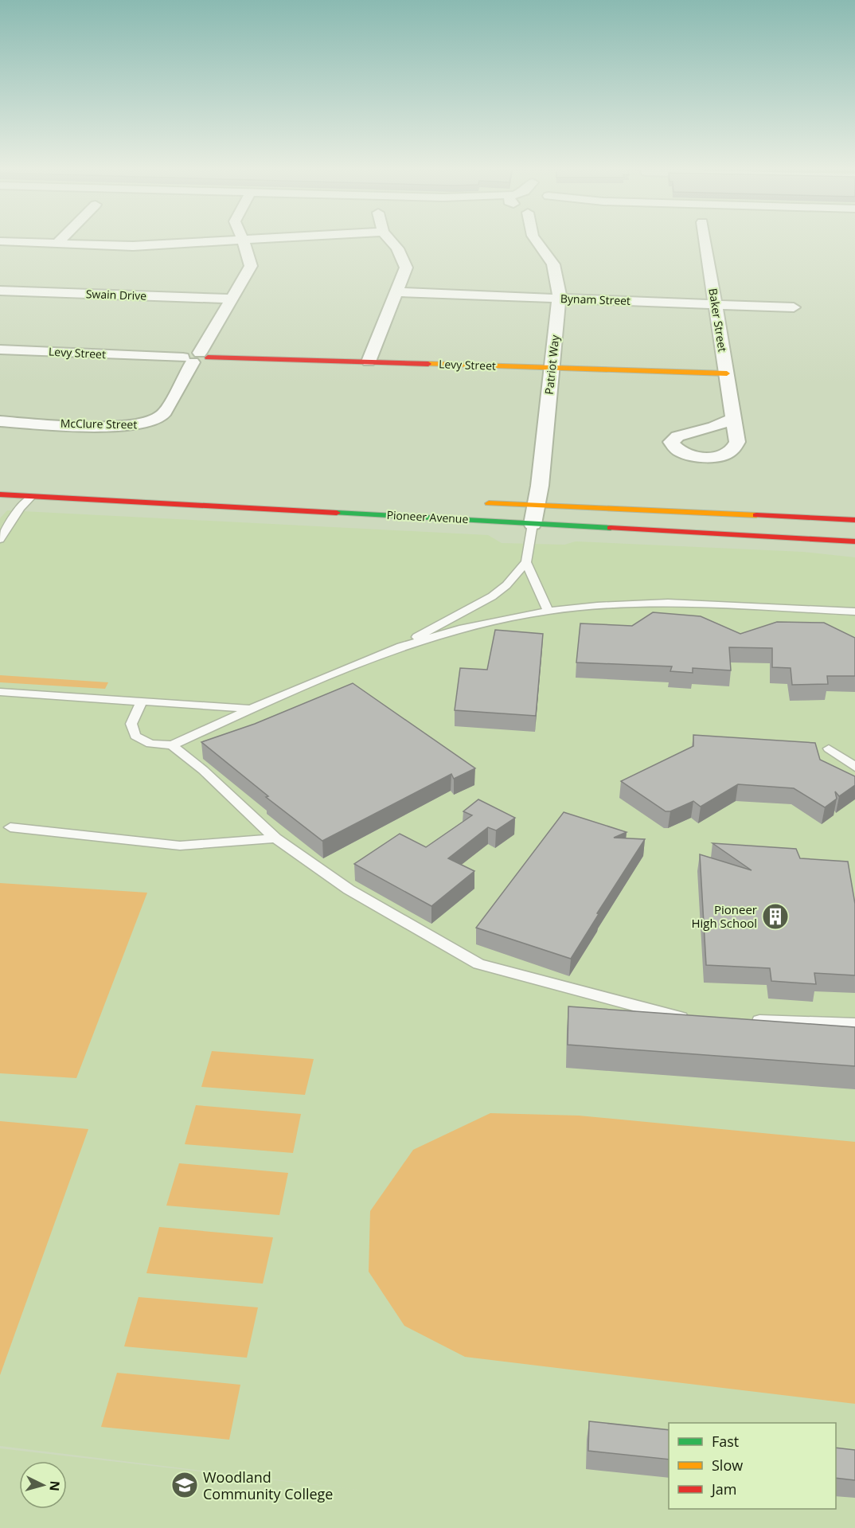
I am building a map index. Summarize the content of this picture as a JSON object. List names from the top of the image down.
{
  "streets": {
    "street": [
      "Swain Drive",
      "Bynam Street",
      "Baker Street",
      "Levy Street",
      "Patriot Way",
      "McClure Street",
      "Pioneer Avenue"
    ]
  },
  "crossings": [
    ["Swain Drive", "McClure Street"],
    ["Bynam Street", "Baker Street"],
    ["Bynam Street", "Patriot Way"],
    ["Baker Street", "Levy Street"],
    ["Levy Street", "Patriot Way"],
    ["Levy Street", "McClure Street"],
    ["Patriot Way", "Pioneer Avenue"]
  ],
  "places": {
    "building": ["Pioneer High School"],
    "school or university": ["Woodland Community College"]
  },
  "legend": ["Fast", "Slow", "Jam"],
  "north": "right"
}
